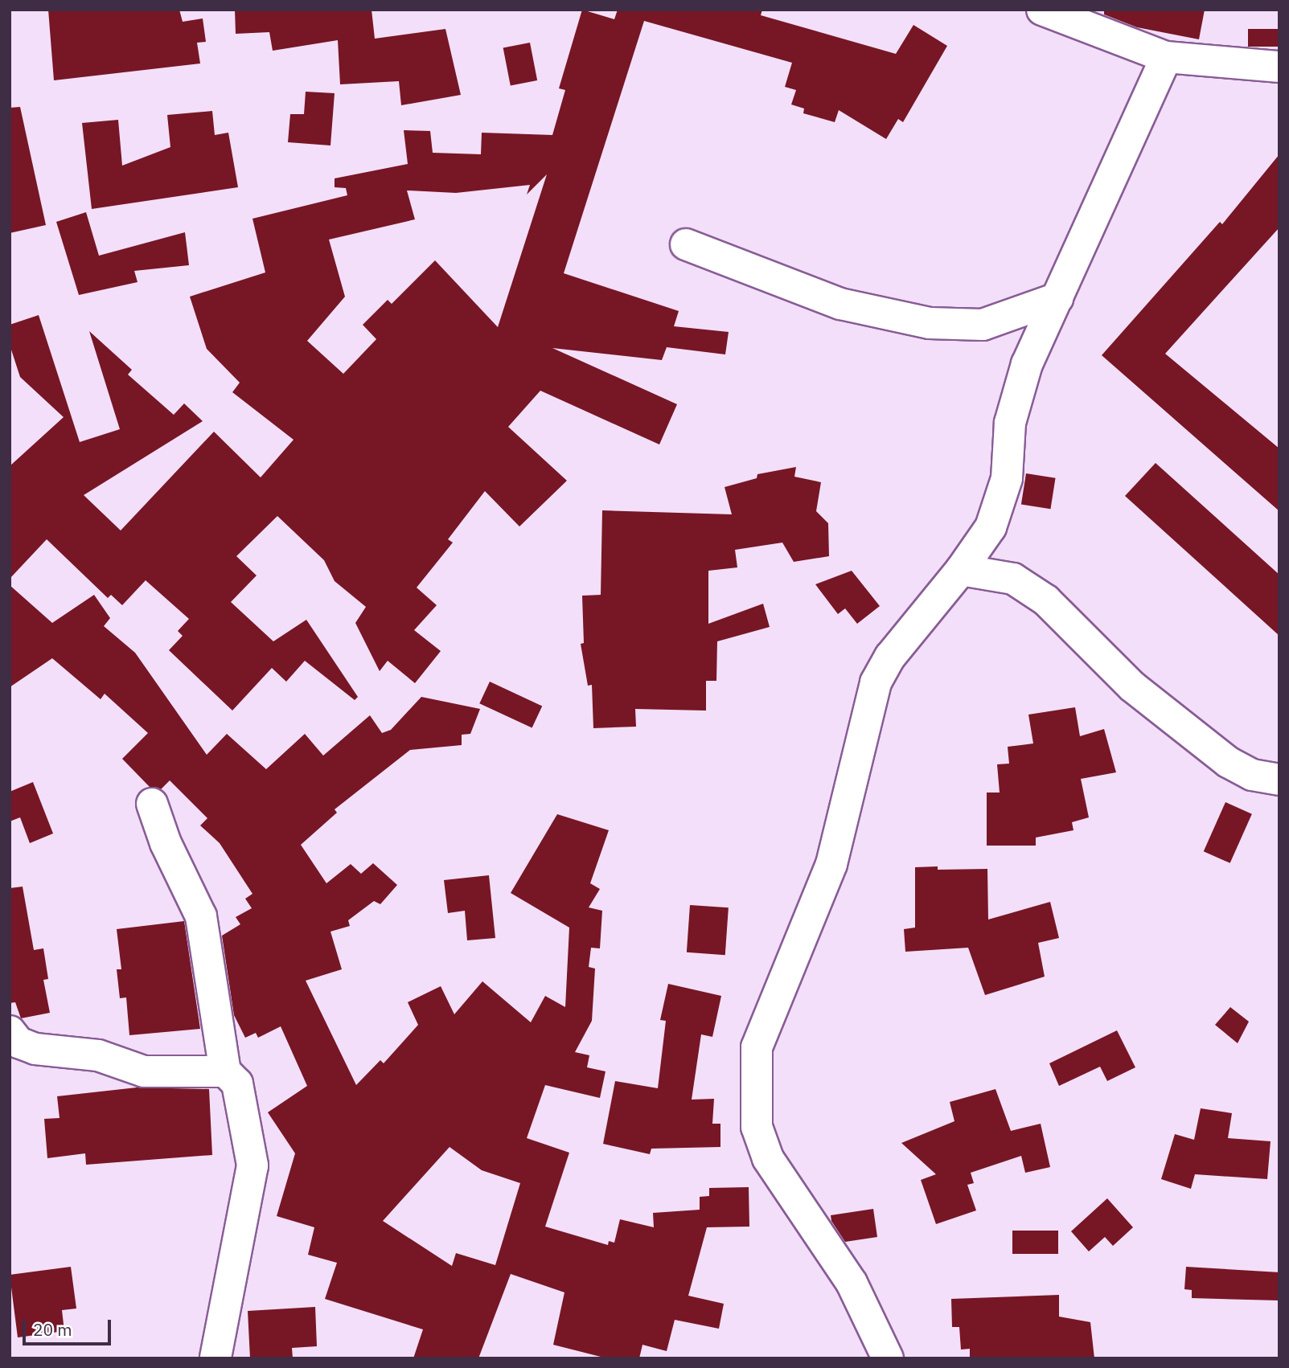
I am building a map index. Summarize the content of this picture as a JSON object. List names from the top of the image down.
{
  "scale_bar": "20 m"
}
